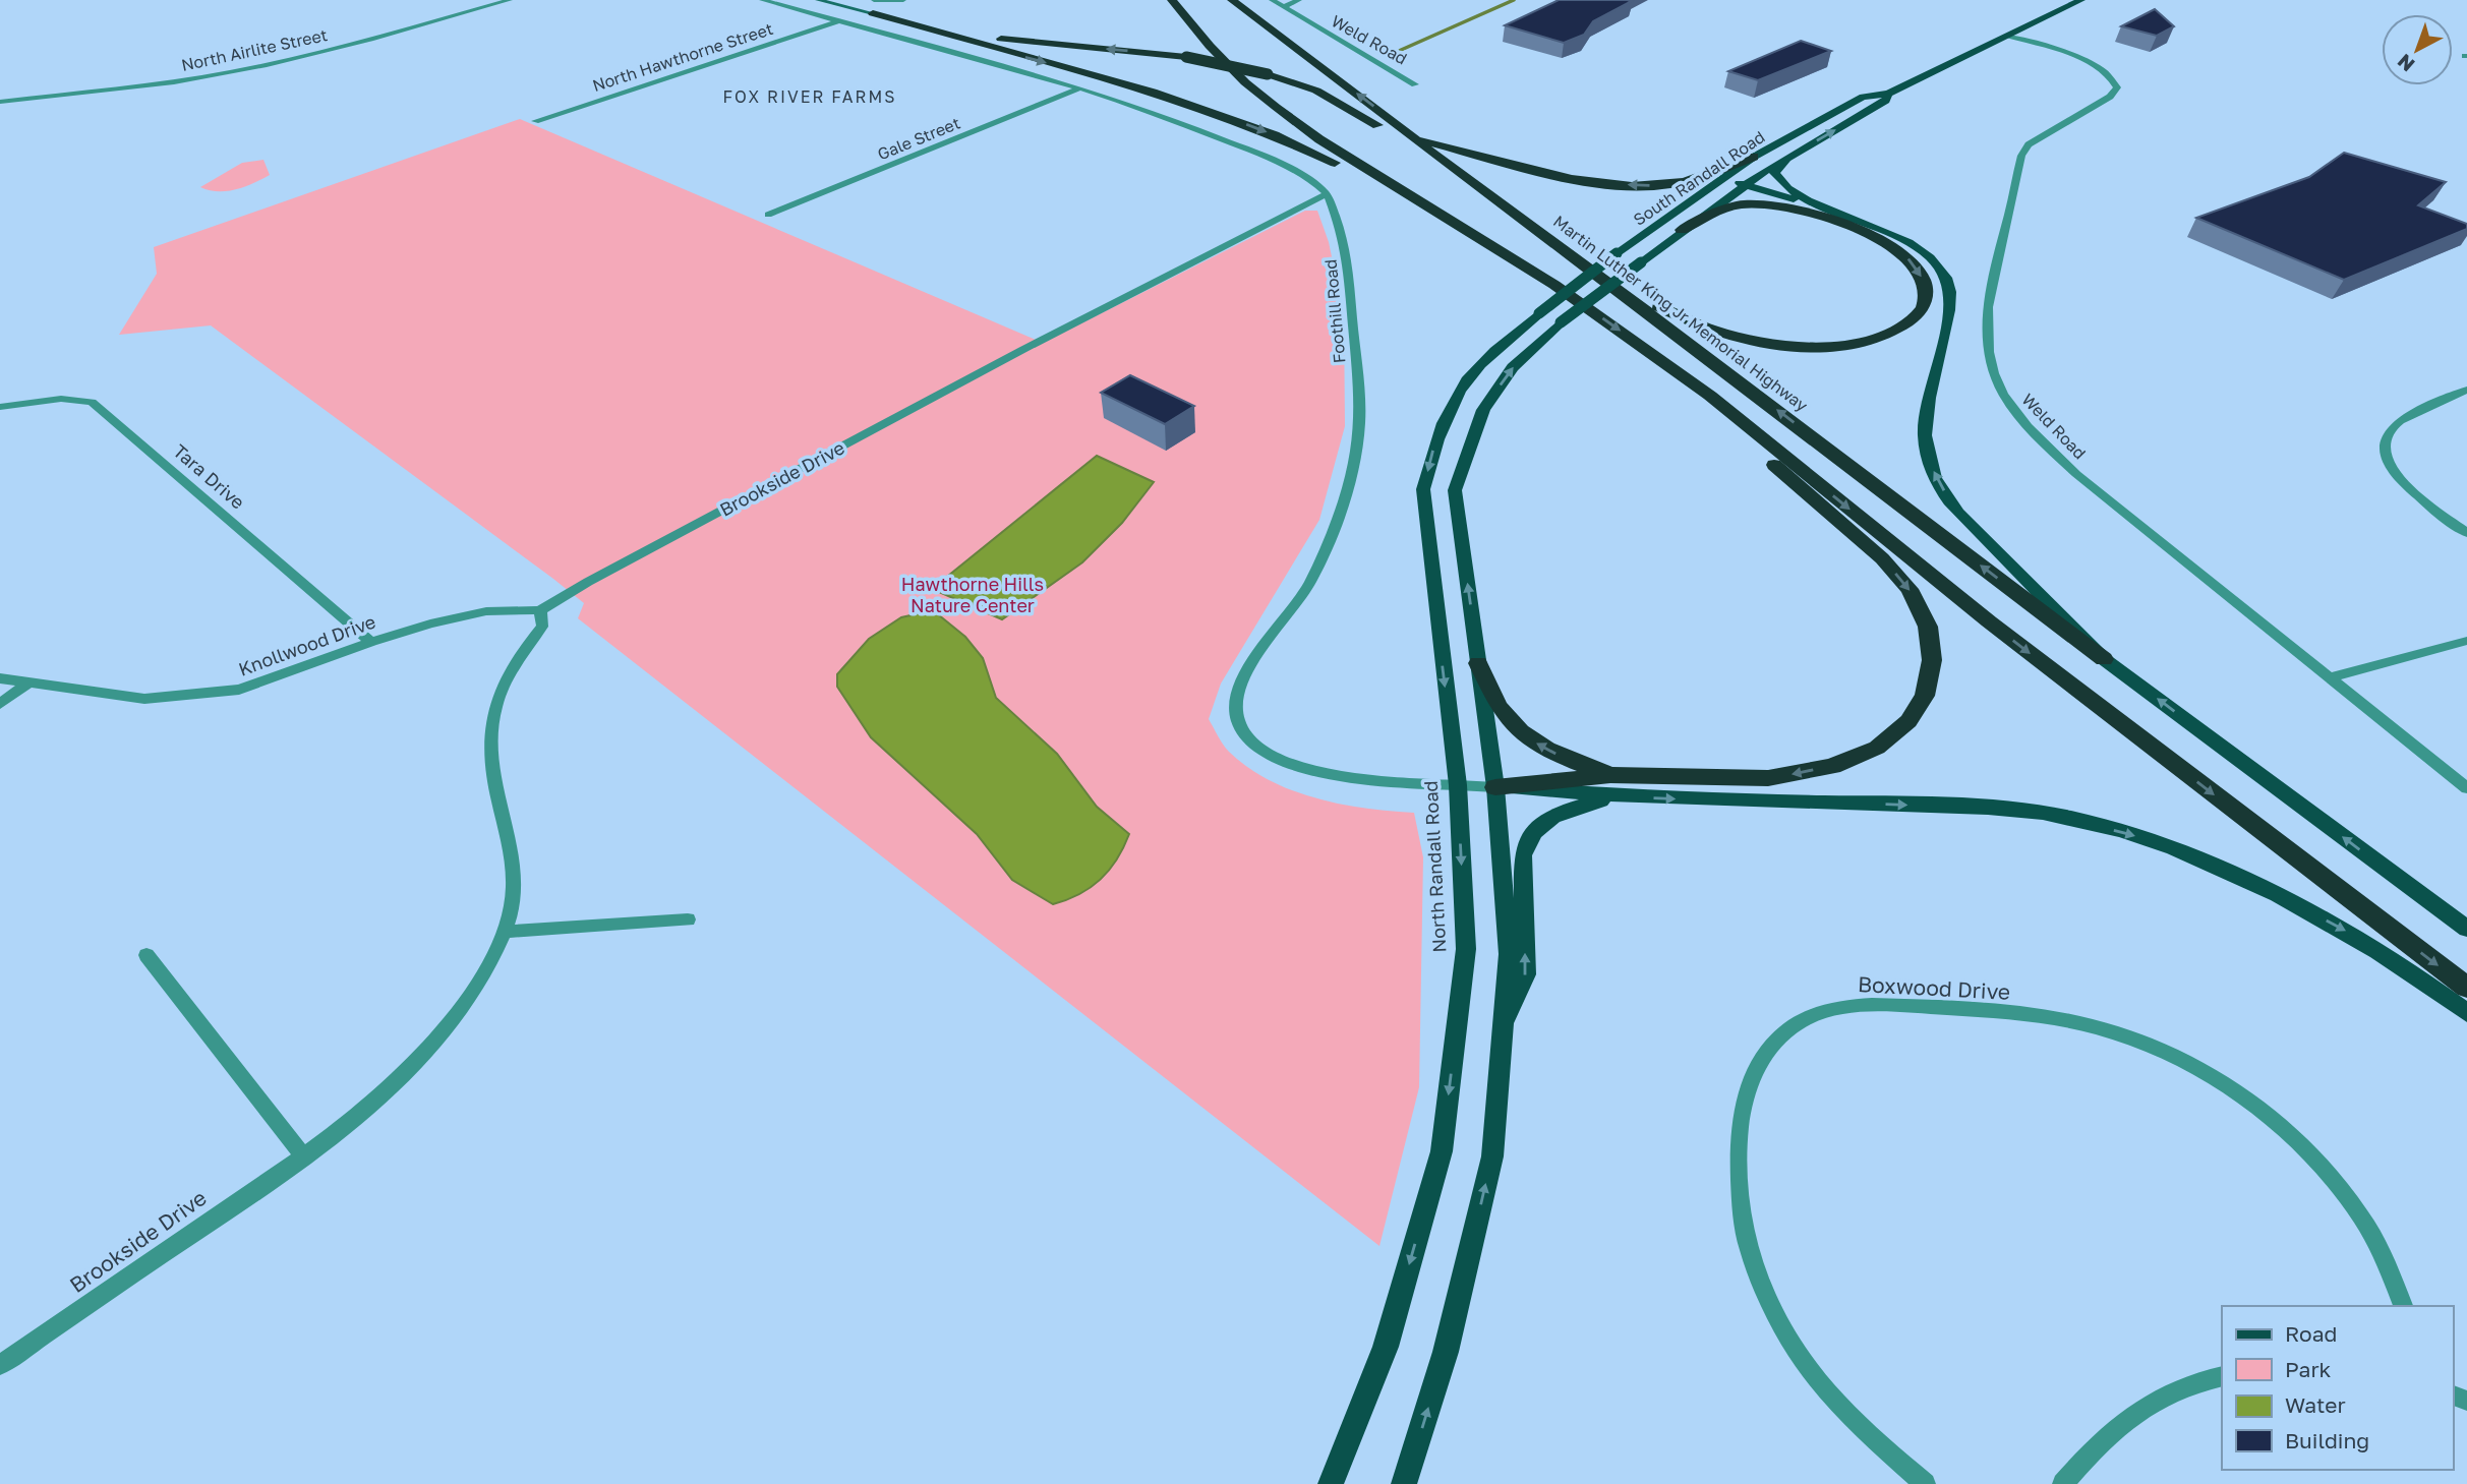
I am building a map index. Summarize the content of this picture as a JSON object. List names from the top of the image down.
{
  "streets": {
    "highway": ["Martin Luther King Jr Memorial Highway"],
    "main road": ["South Randall Road", "North Randall Road"],
    "street": [
      "Weld Road",
      "North Airlite Street",
      "North Hawthorne Street",
      "Gale Street",
      "Foothill Road",
      "Tara Drive",
      "Brookside Drive",
      "Knollwood Drive",
      "Boxwood Drive"
    ]
  },
  "crossings": [
    ["Weld Road", "South Randall Road"],
    ["South Randall Road", "North Randall Road"],
    ["Foothill Road", "Brookside Drive"],
    ["Foothill Road", "North Randall Road"],
    ["Tara Drive", "Knollwood Drive"],
    ["Brookside Drive", "Knollwood Drive"]
  ],
  "one_way": ["South Randall Road"],
  "districts": ["FOX RIVER FARMS"],
  "parks": ["Hawthorne Hills Nature Center"],
  "legend": [
    "Road",
    "Park",
    "Water",
    "Building"
  ],
  "north": "bottom left"
}
